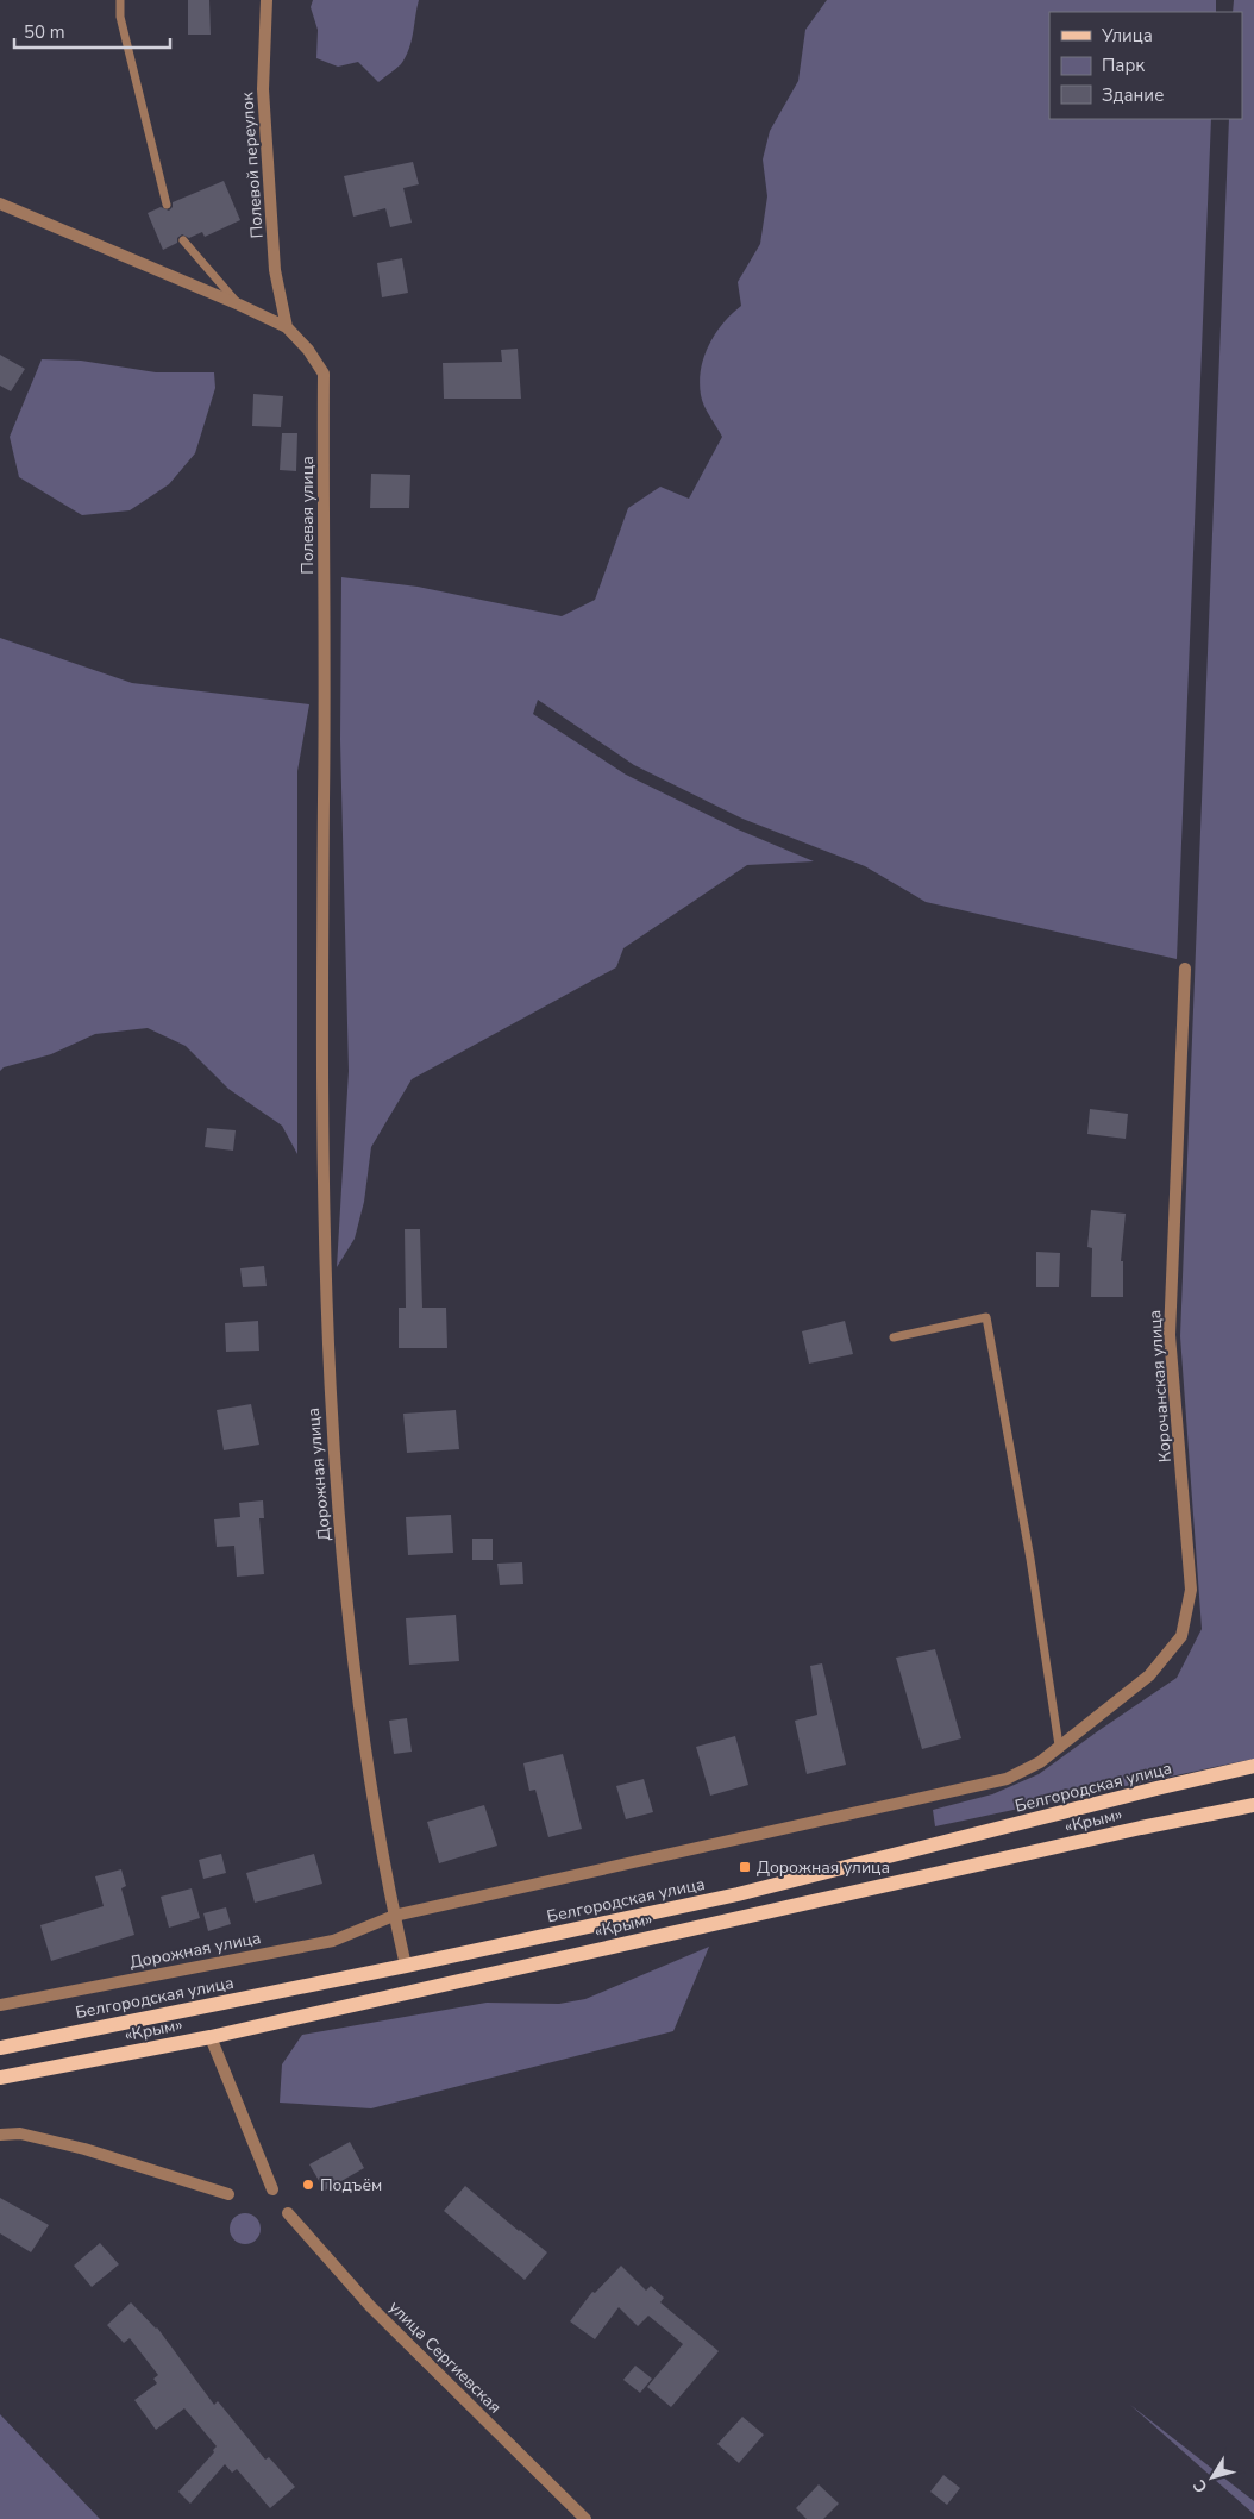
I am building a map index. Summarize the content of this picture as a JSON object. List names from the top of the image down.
{
  "streets": {
    "main road": ["Белгородская улица", "«Крым»"],
    "street": [
      "Полевой переулок",
      "Полевая улица",
      "Корочанская улица",
      "Дорожная улица",
      "улица Сергиевская"
    ]
  },
  "crossings": [
    ["Полевой переулок", "Полевая улица"],
    ["Полевая улица", "Дорожная улица"],
    ["Корочанская улица", "Дорожная улица"],
    ["Дорожная улица", "Белгородская улица"]
  ],
  "places": {
    "transit": ["Дорожная улица"],
    "other": ["Подъём"]
  },
  "legend": ["Улица", "Парк", "Здание"],
  "scale_bar": "50 m",
  "north": "bottom left"
}
